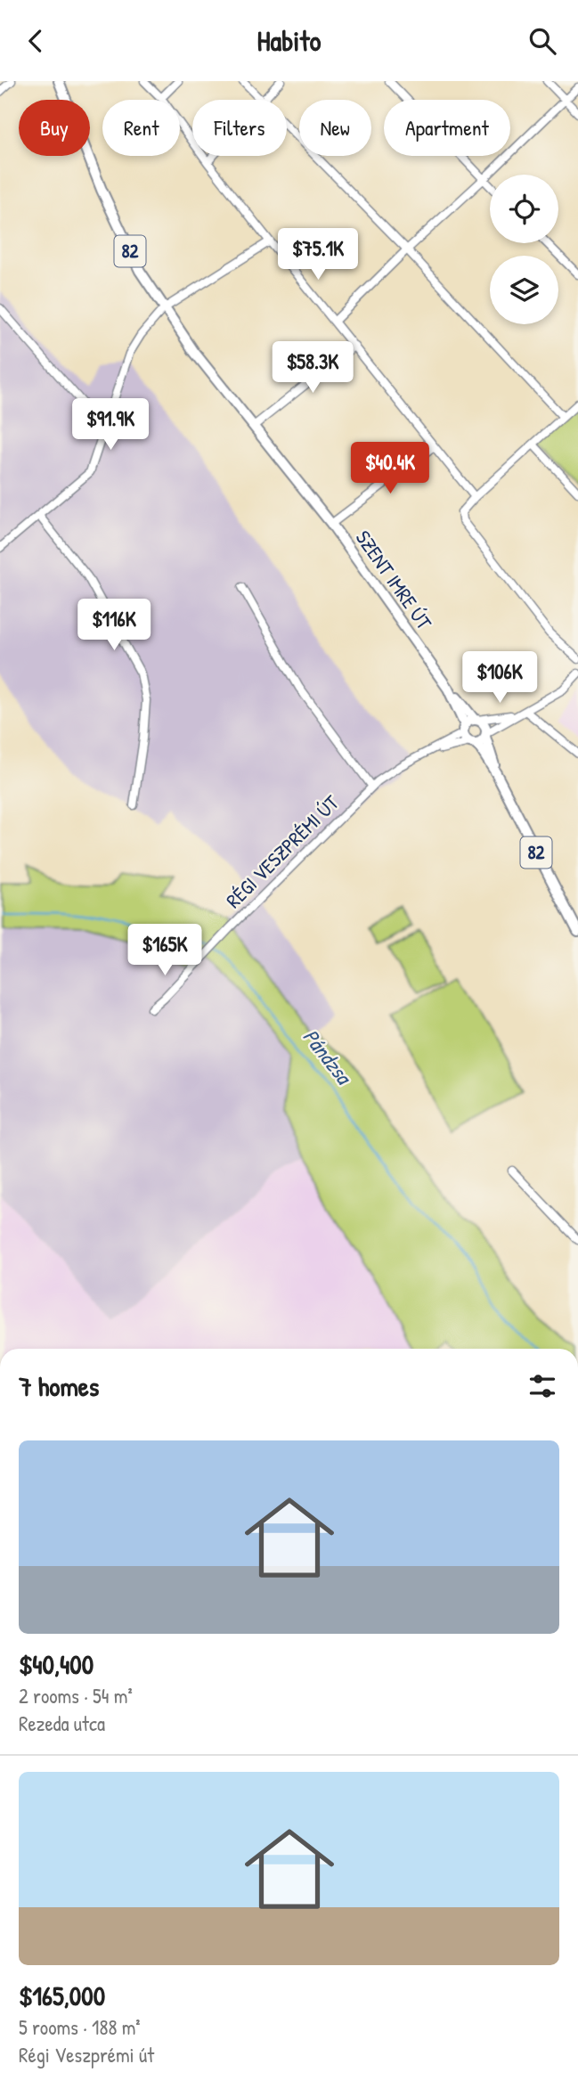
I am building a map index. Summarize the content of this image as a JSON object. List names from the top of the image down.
{
  "streets": {
    "main road": ["82", "SZENT IMRE ÚT"],
    "street": ["RÉGI VESZPRÉMI ÚT"]
  },
  "crossings": [
    ["82", "SZENT IMRE ÚT"],
    ["82", "RÉGI VESZPRÉMI ÚT"],
    ["SZENT IMRE ÚT", "RÉGI VESZPRÉMI ÚT"]
  ],
  "water": ["Pándzsa"],
  "page": {
    "header": "Habito",
    "chip": [
      "Buy",
      "Rent",
      "Filters",
      "New",
      "Apartment"
    ],
    "price": [
      "$75.1K",
      "$58.3K",
      "$91.9K",
      "$40.4K",
      "$116K",
      "$106K",
      "$165K"
    ],
    "heading": "7 homes",
    "list": [
      {
        "name": "$40,400",
        "note": "2 rooms · 54 m² · Rezeda utca"
      },
      {
        "name": "$165,000",
        "note": "5 rooms · 188 m² · Régi Veszprémi út"
      }
    ]
  }
}
